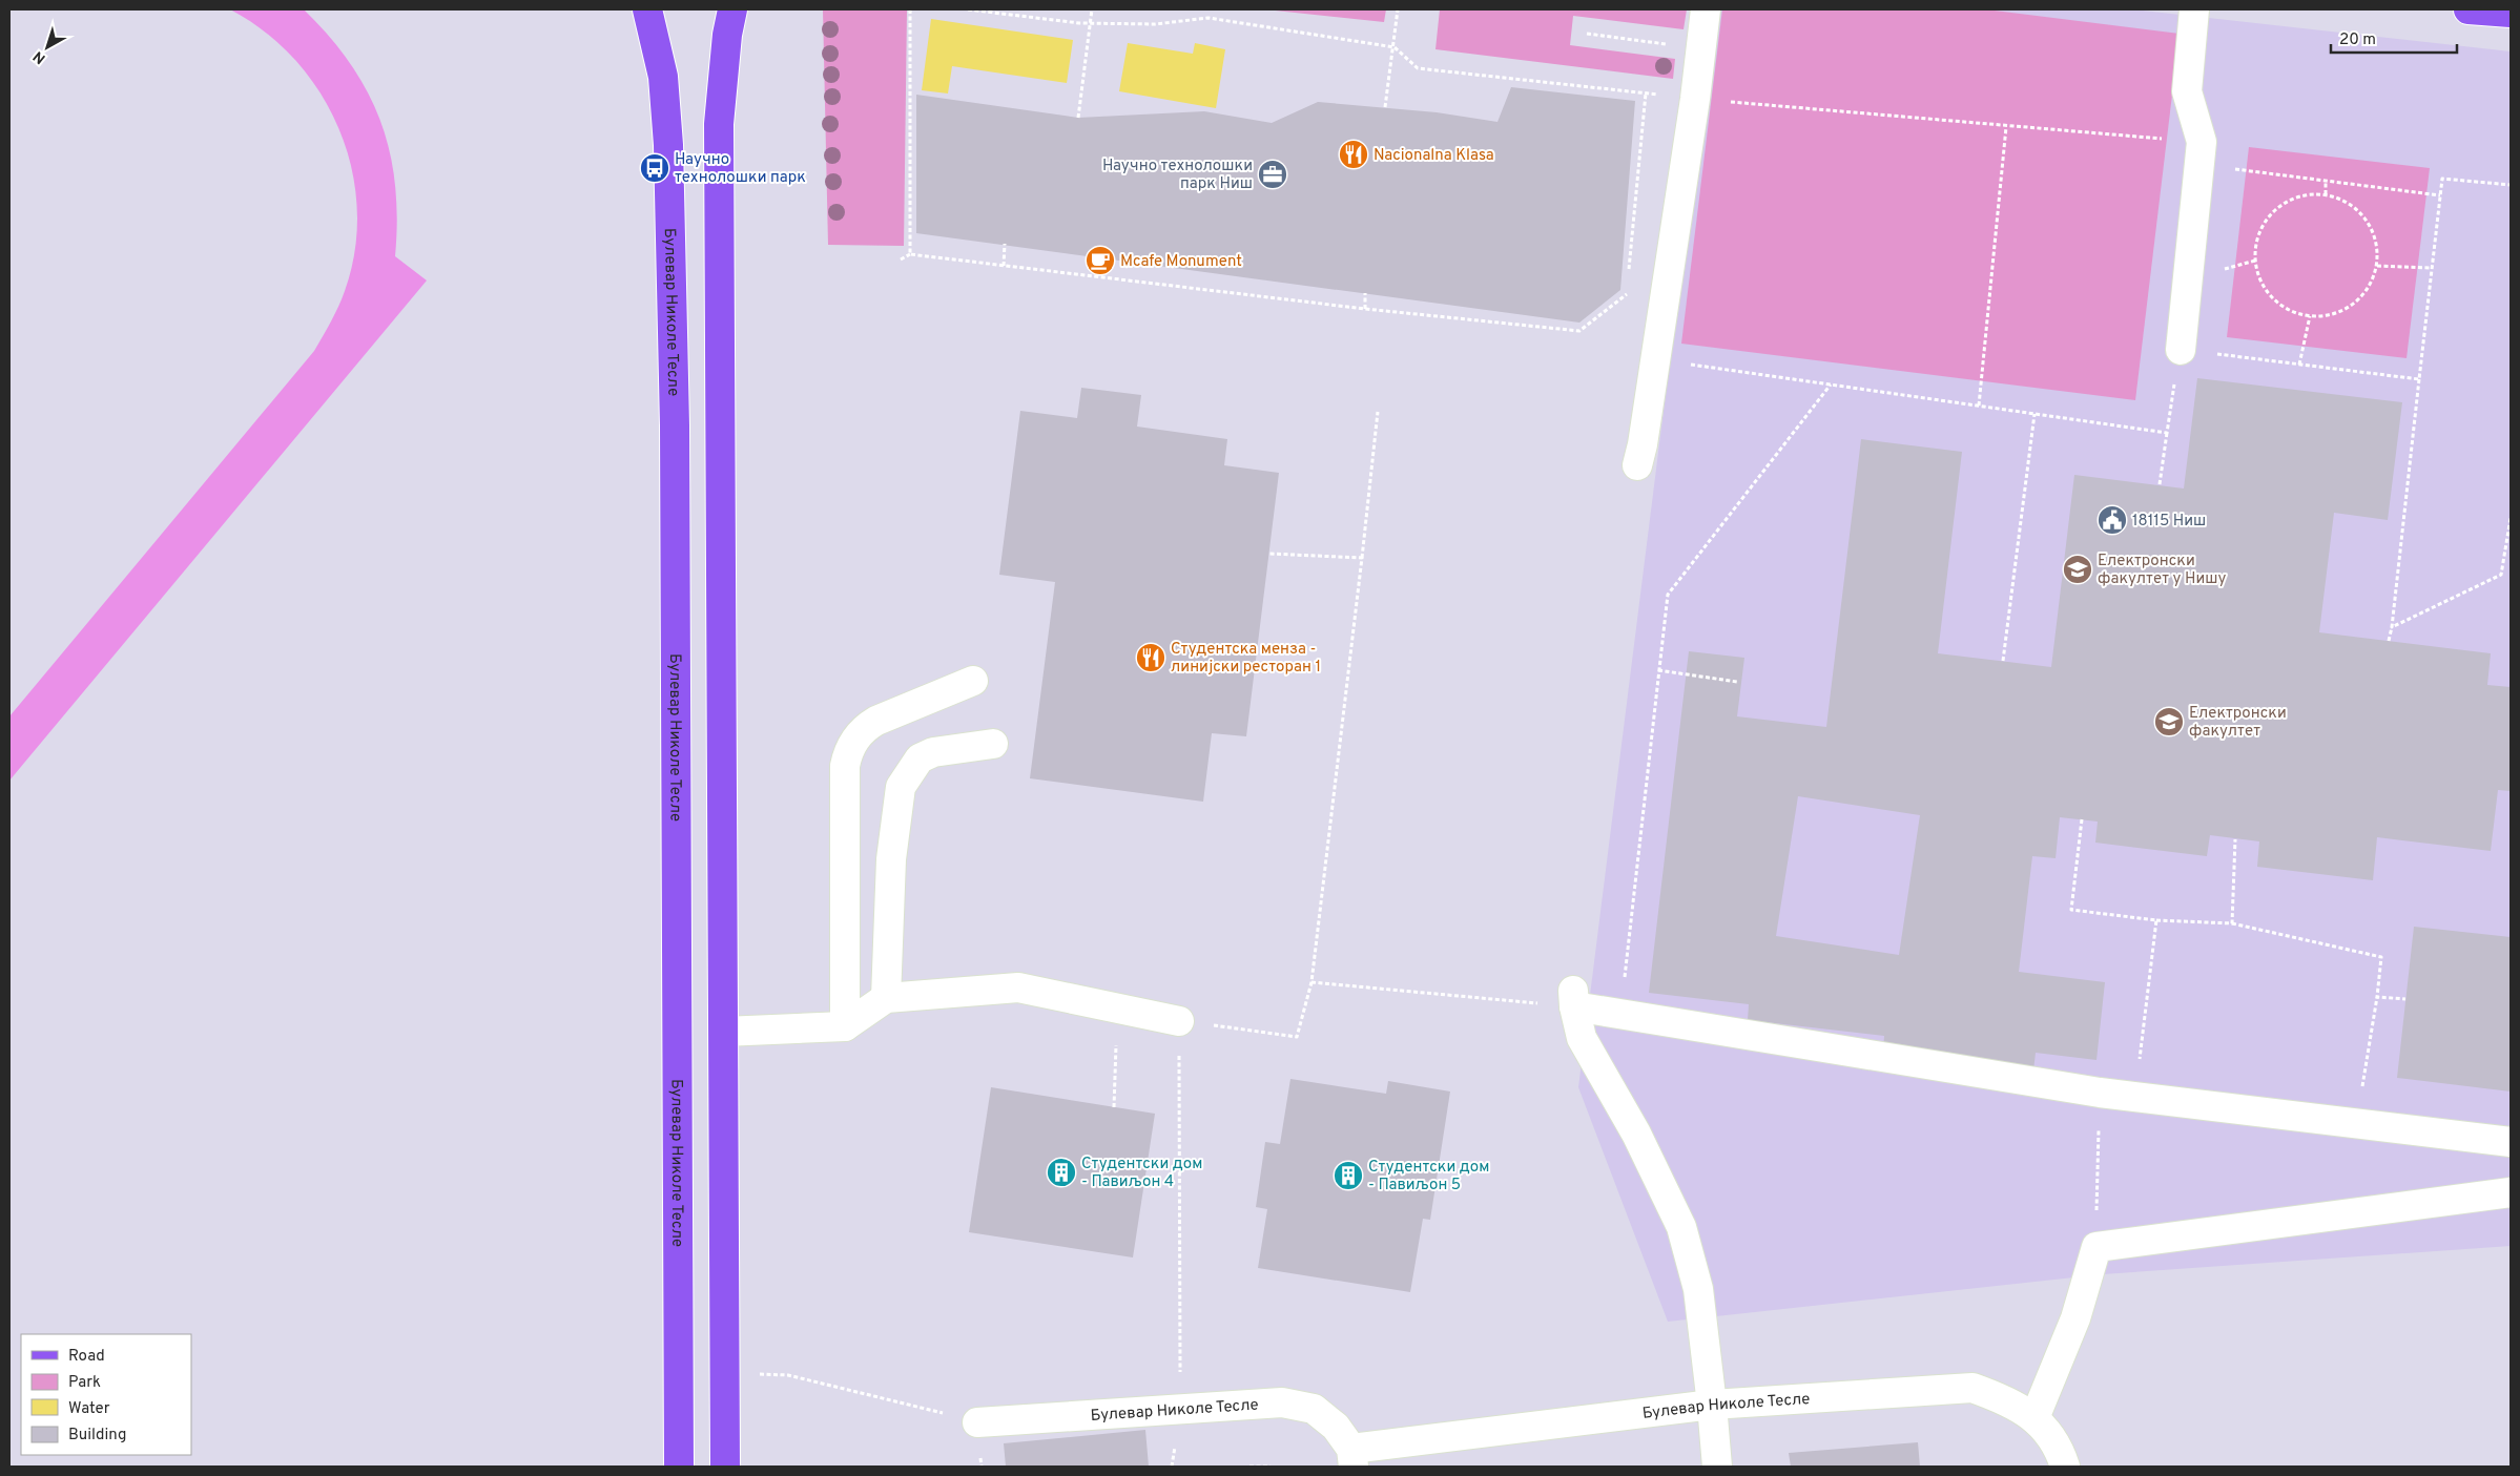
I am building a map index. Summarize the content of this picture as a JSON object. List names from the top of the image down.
{
  "streets": {
    "main road": ["Булевар Николе Тесле"]
  },
  "places": {
    "restaurant": ["Nacionalna Klasa", "Студентска менза - линијски ресторан 1"],
    "bus stop": ["Научно технолошки парк"],
    "office": ["Научно технолошки парк Ниш"],
    "cafe": ["Mcafe Monument"],
    "public building": ["18115 Ниш"],
    "school or university": ["Електронски факултет у Нишу", "Електронски факултет"],
    "building": ["Студентски дом - Павиљон 4", "Студентски дом - Павиљон 5"]
  },
  "legend": [
    "Road",
    "Park",
    "Water",
    "Building"
  ],
  "scale_bar": "20 m",
  "north": "bottom left"
}
